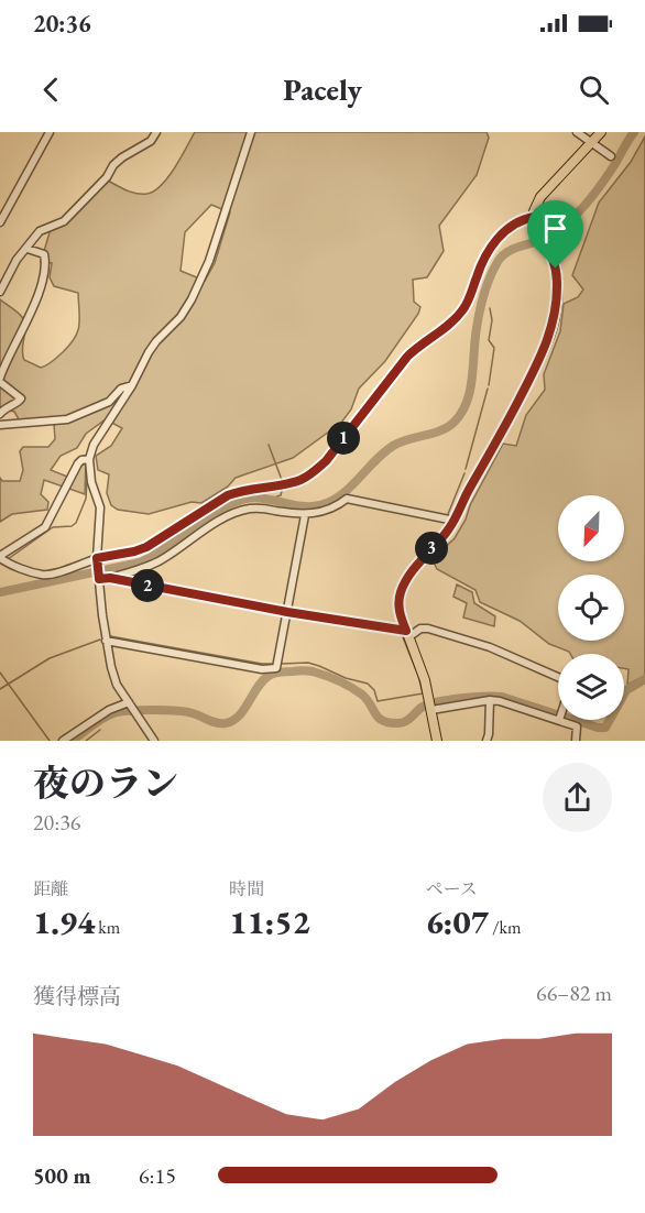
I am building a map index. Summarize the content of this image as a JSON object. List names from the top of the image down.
{
  "north": "bottom left",
  "page": {
    "status": "20:36",
    "header": "Pacely",
    "pins": ["1", "3", "2"],
    "heading": ["夜のラン", "20:36"],
    "stats": [
      ["距離", "1.94 km"],
      ["時間", "11:52"],
      ["ペース", "6:07 /km"]
    ],
    "chart": ["獲得標高", "66–82 m"],
    "list": [
      {
        "name": "500 m",
        "note": "6:15"
      }
    ]
  }
}
